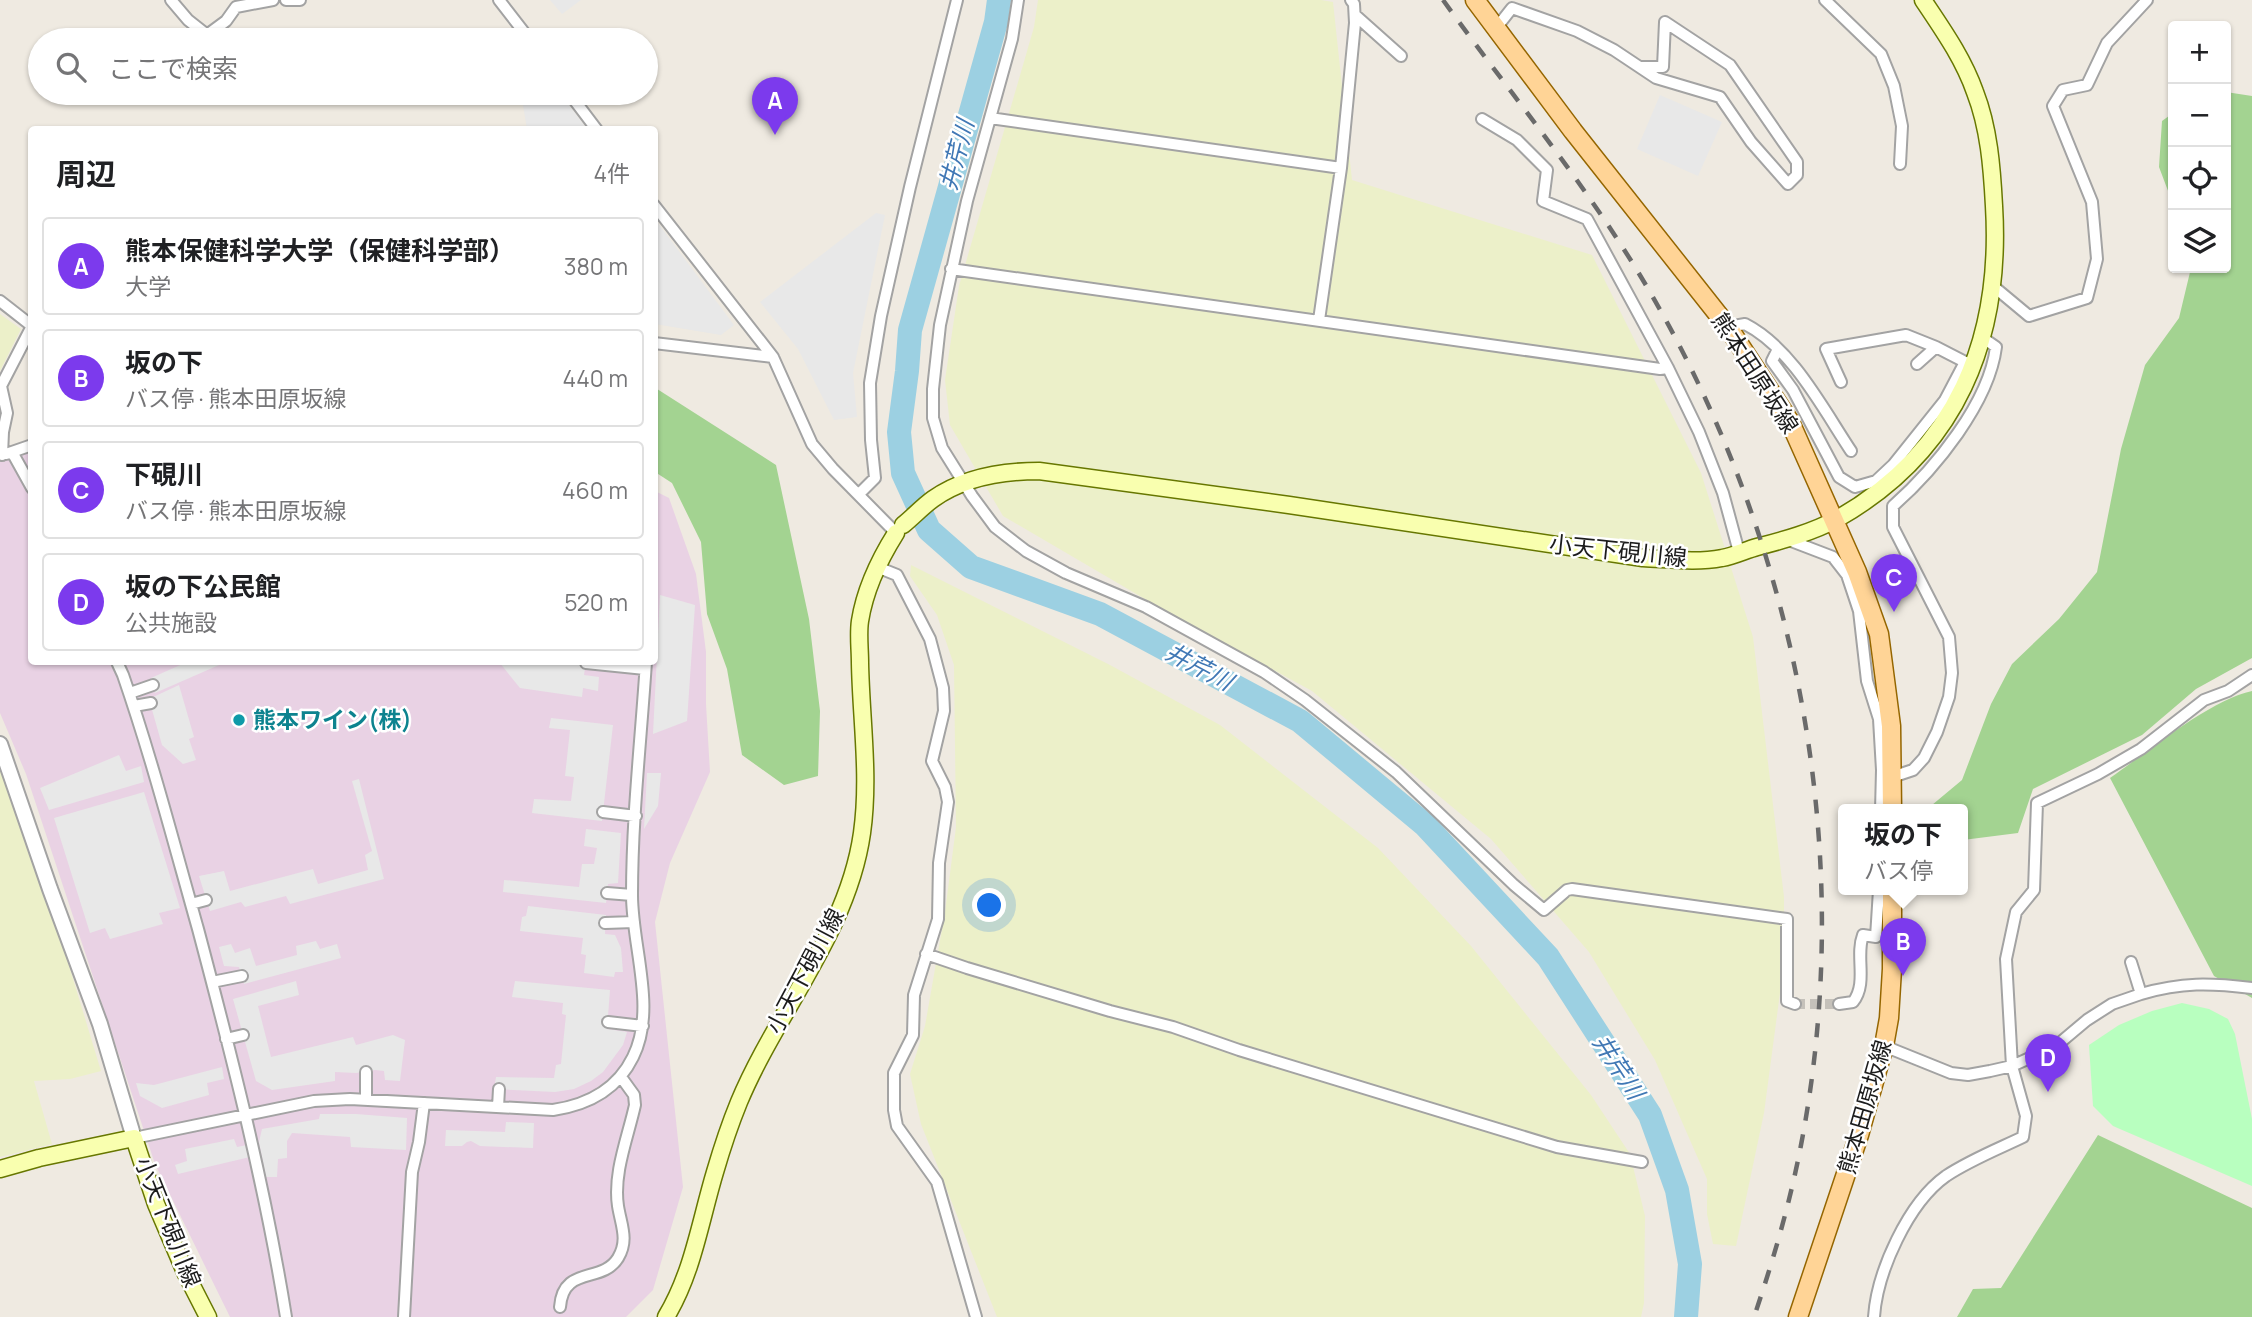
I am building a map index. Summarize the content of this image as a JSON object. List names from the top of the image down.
{
  "streets": {
    "main road": ["熊本田原坂線", "小天下硯川線"]
  },
  "crossings": [
    ["熊本田原坂線", "小天下硯川線"]
  ],
  "water": ["井芹川"],
  "places": ["熊本ワイン(株)"],
  "page": {
    "map_buttons": ["+", "−"],
    "search": "ここで検索",
    "pins": [
      "A",
      "C",
      "B",
      "D"
    ],
    "heading": ["周辺", "4件"],
    "list": [
      {
        "mark": "A",
        "name": "熊本保健科学大学（保健科学部）",
        "note": "大学",
        "value": "380 m"
      },
      {
        "mark": "B",
        "name": "坂の下",
        "note": "バス停 · 熊本田原坂線",
        "value": "440 m"
      },
      {
        "mark": "C",
        "name": "下硯川",
        "note": "バス停 · 熊本田原坂線",
        "value": "460 m"
      },
      {
        "mark": "D",
        "name": "坂の下公民館",
        "note": "公共施設",
        "value": "520 m"
      }
    ],
    "popup": ["坂の下", "バス停"]
  }
}
